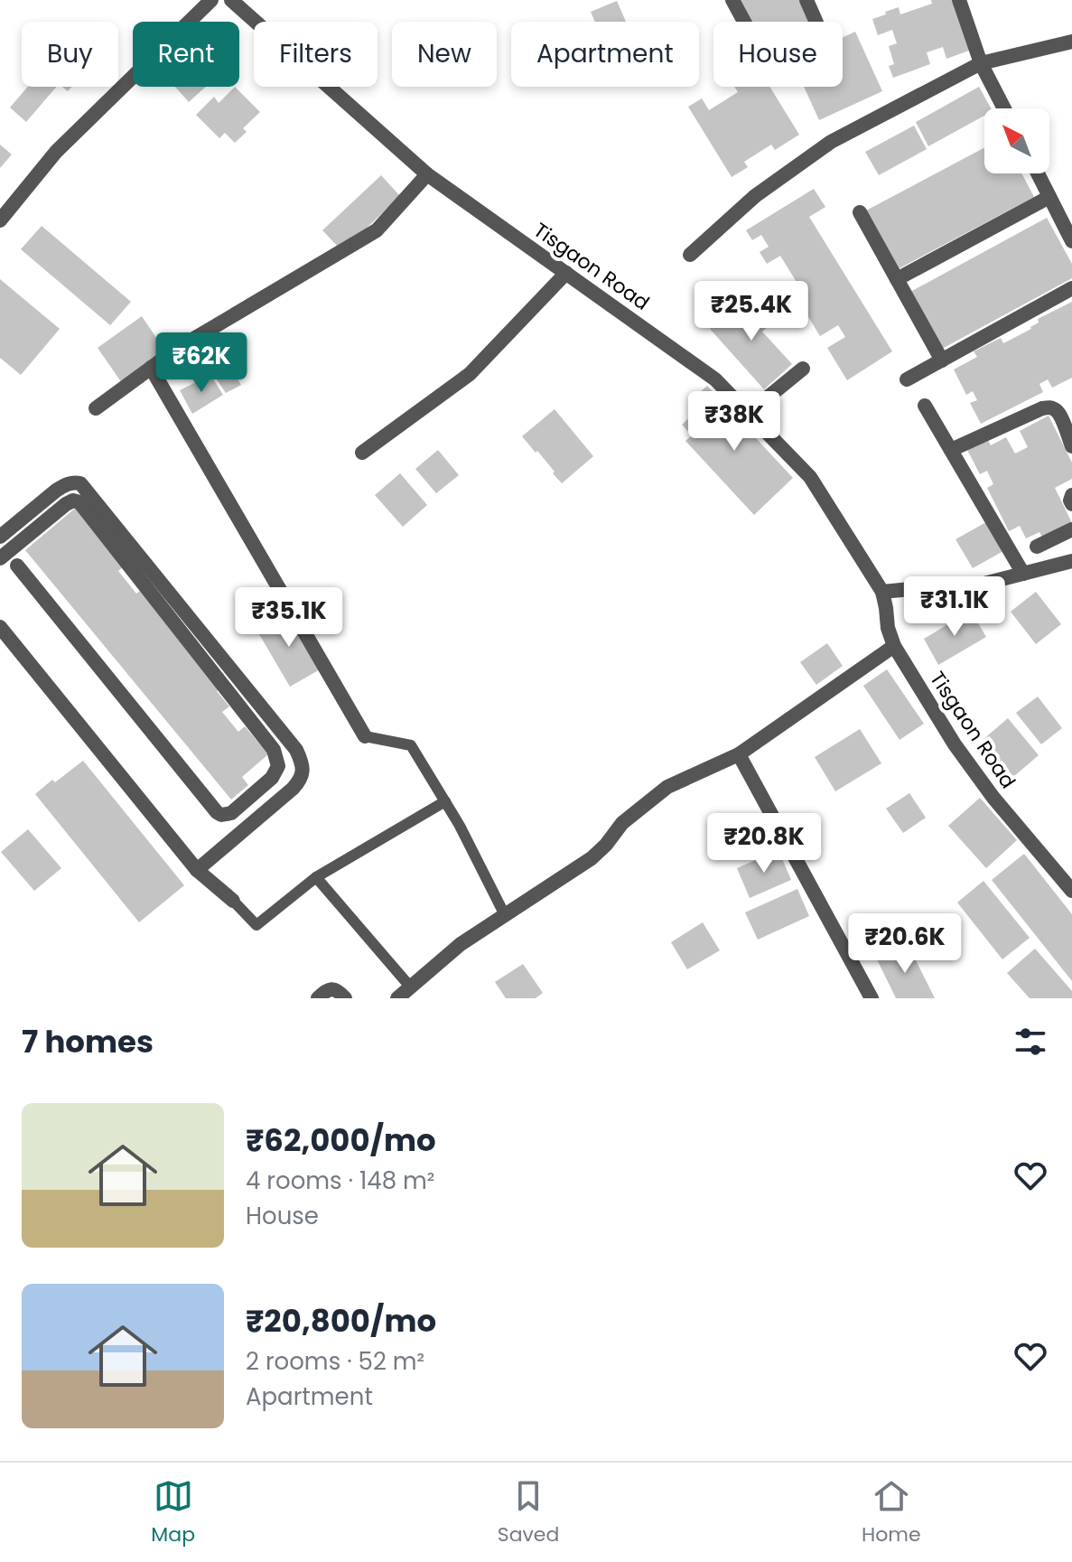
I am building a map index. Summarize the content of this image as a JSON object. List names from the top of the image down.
{
  "streets": {
    "street": ["Tisgaon Road"]
  },
  "north": "top left",
  "page": {
    "chip": [
      "Buy",
      "Rent",
      "Filters",
      "New",
      "Apartment",
      "House"
    ],
    "price": [
      "₹25.4K",
      "₹62K",
      "₹38K",
      "₹31.1K",
      "₹35.1K",
      "₹20.8K",
      "₹20.6K"
    ],
    "heading": "7 homes",
    "list": [
      {
        "name": "₹62,000/mo",
        "note": "4 rooms · 148 m² · House"
      },
      {
        "name": "₹20,800/mo",
        "note": "2 rooms · 52 m² · Apartment"
      }
    ],
    "tabs": ["Map", "Saved", "Home"]
  }
}
